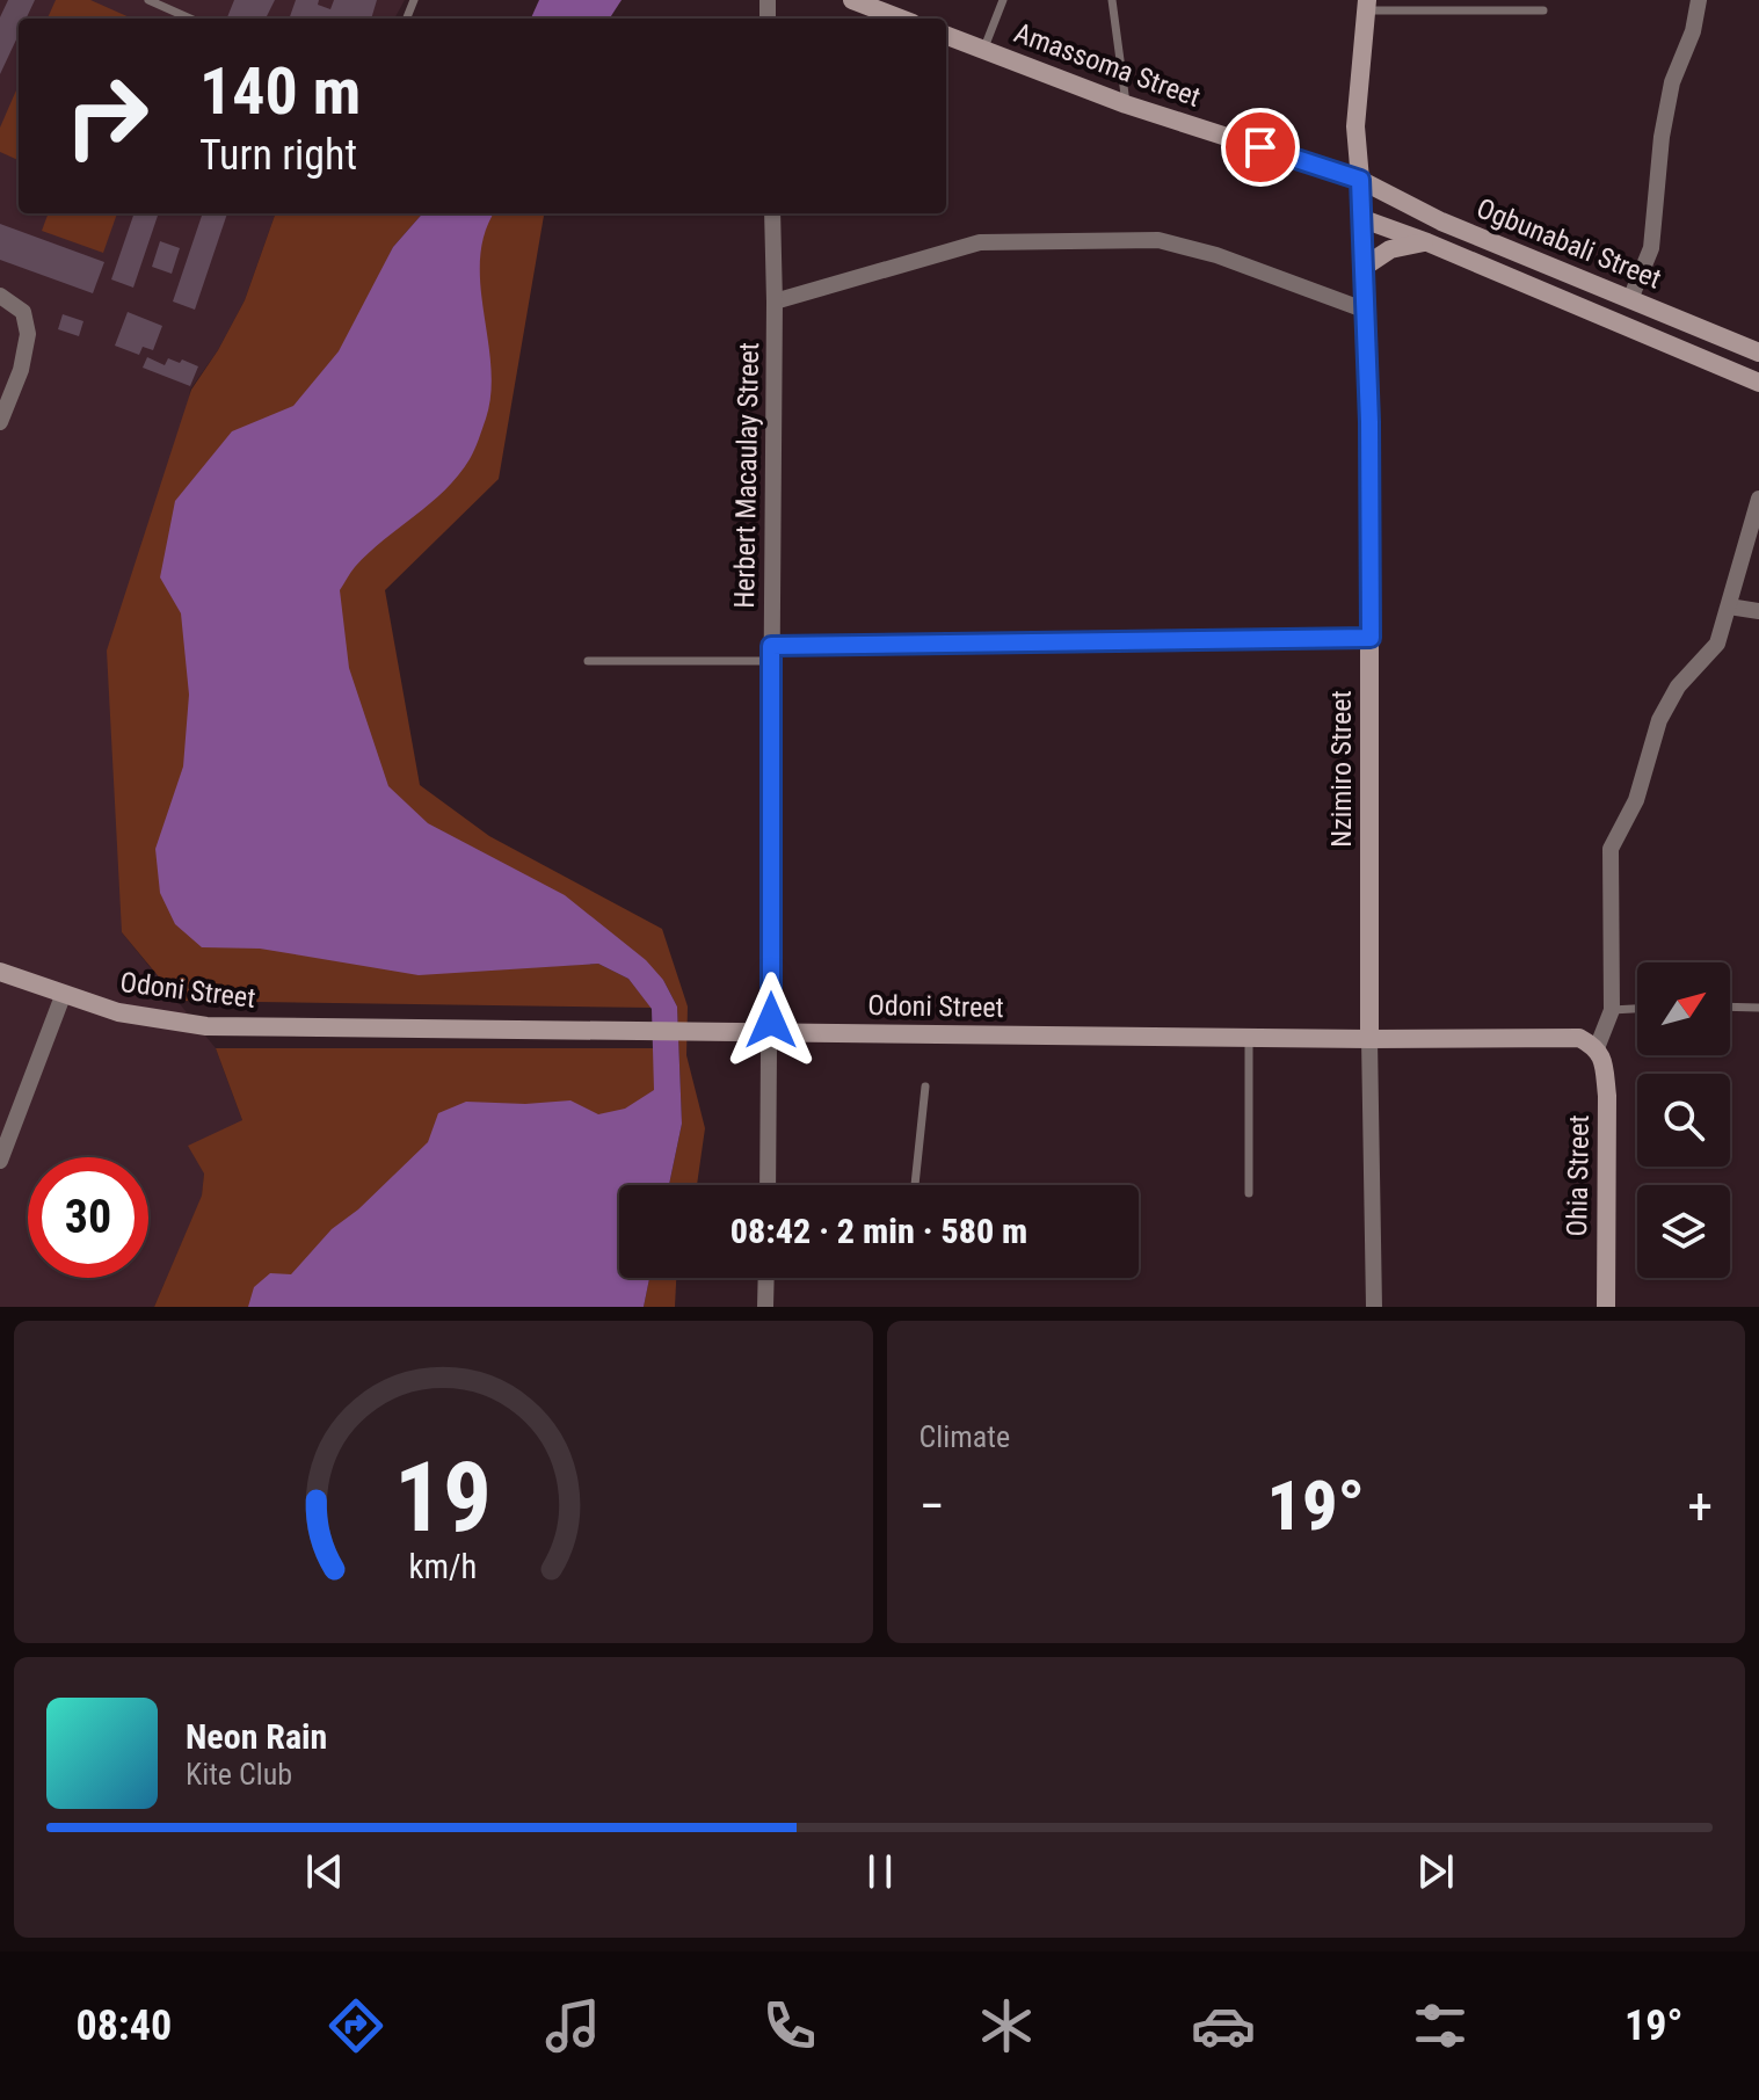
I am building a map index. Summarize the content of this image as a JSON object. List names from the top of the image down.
{
  "streets": {
    "street": [
      "Amassoma Street",
      "Ogbunabali Street",
      "Herbert Macaulay Street",
      "Nzimiro Street",
      "Odoni Street",
      "Ohia Street"
    ]
  },
  "crossings": [
    ["Amassoma Street", "Ogbunabali Street"],
    ["Amassoma Street", "Nzimiro Street"],
    ["Ogbunabali Street", "Nzimiro Street"],
    ["Herbert Macaulay Street", "Odoni Street"],
    ["Nzimiro Street", "Odoni Street"],
    ["Odoni Street", "Ohia Street"]
  ],
  "north": "top right",
  "page": {
    "turn": ["140 m", "Turn right"],
    "limit": "30",
    "trip": "08:42 · 2 min · 580 m",
    "tile": "Climate",
    "heat": ["−", "19°", "+"],
    "song": ["Neon Rain", "Kite Club"],
    "tabs": ["08:40", "19°"],
    "gauge": ["19", "km/h"]
  }
}
